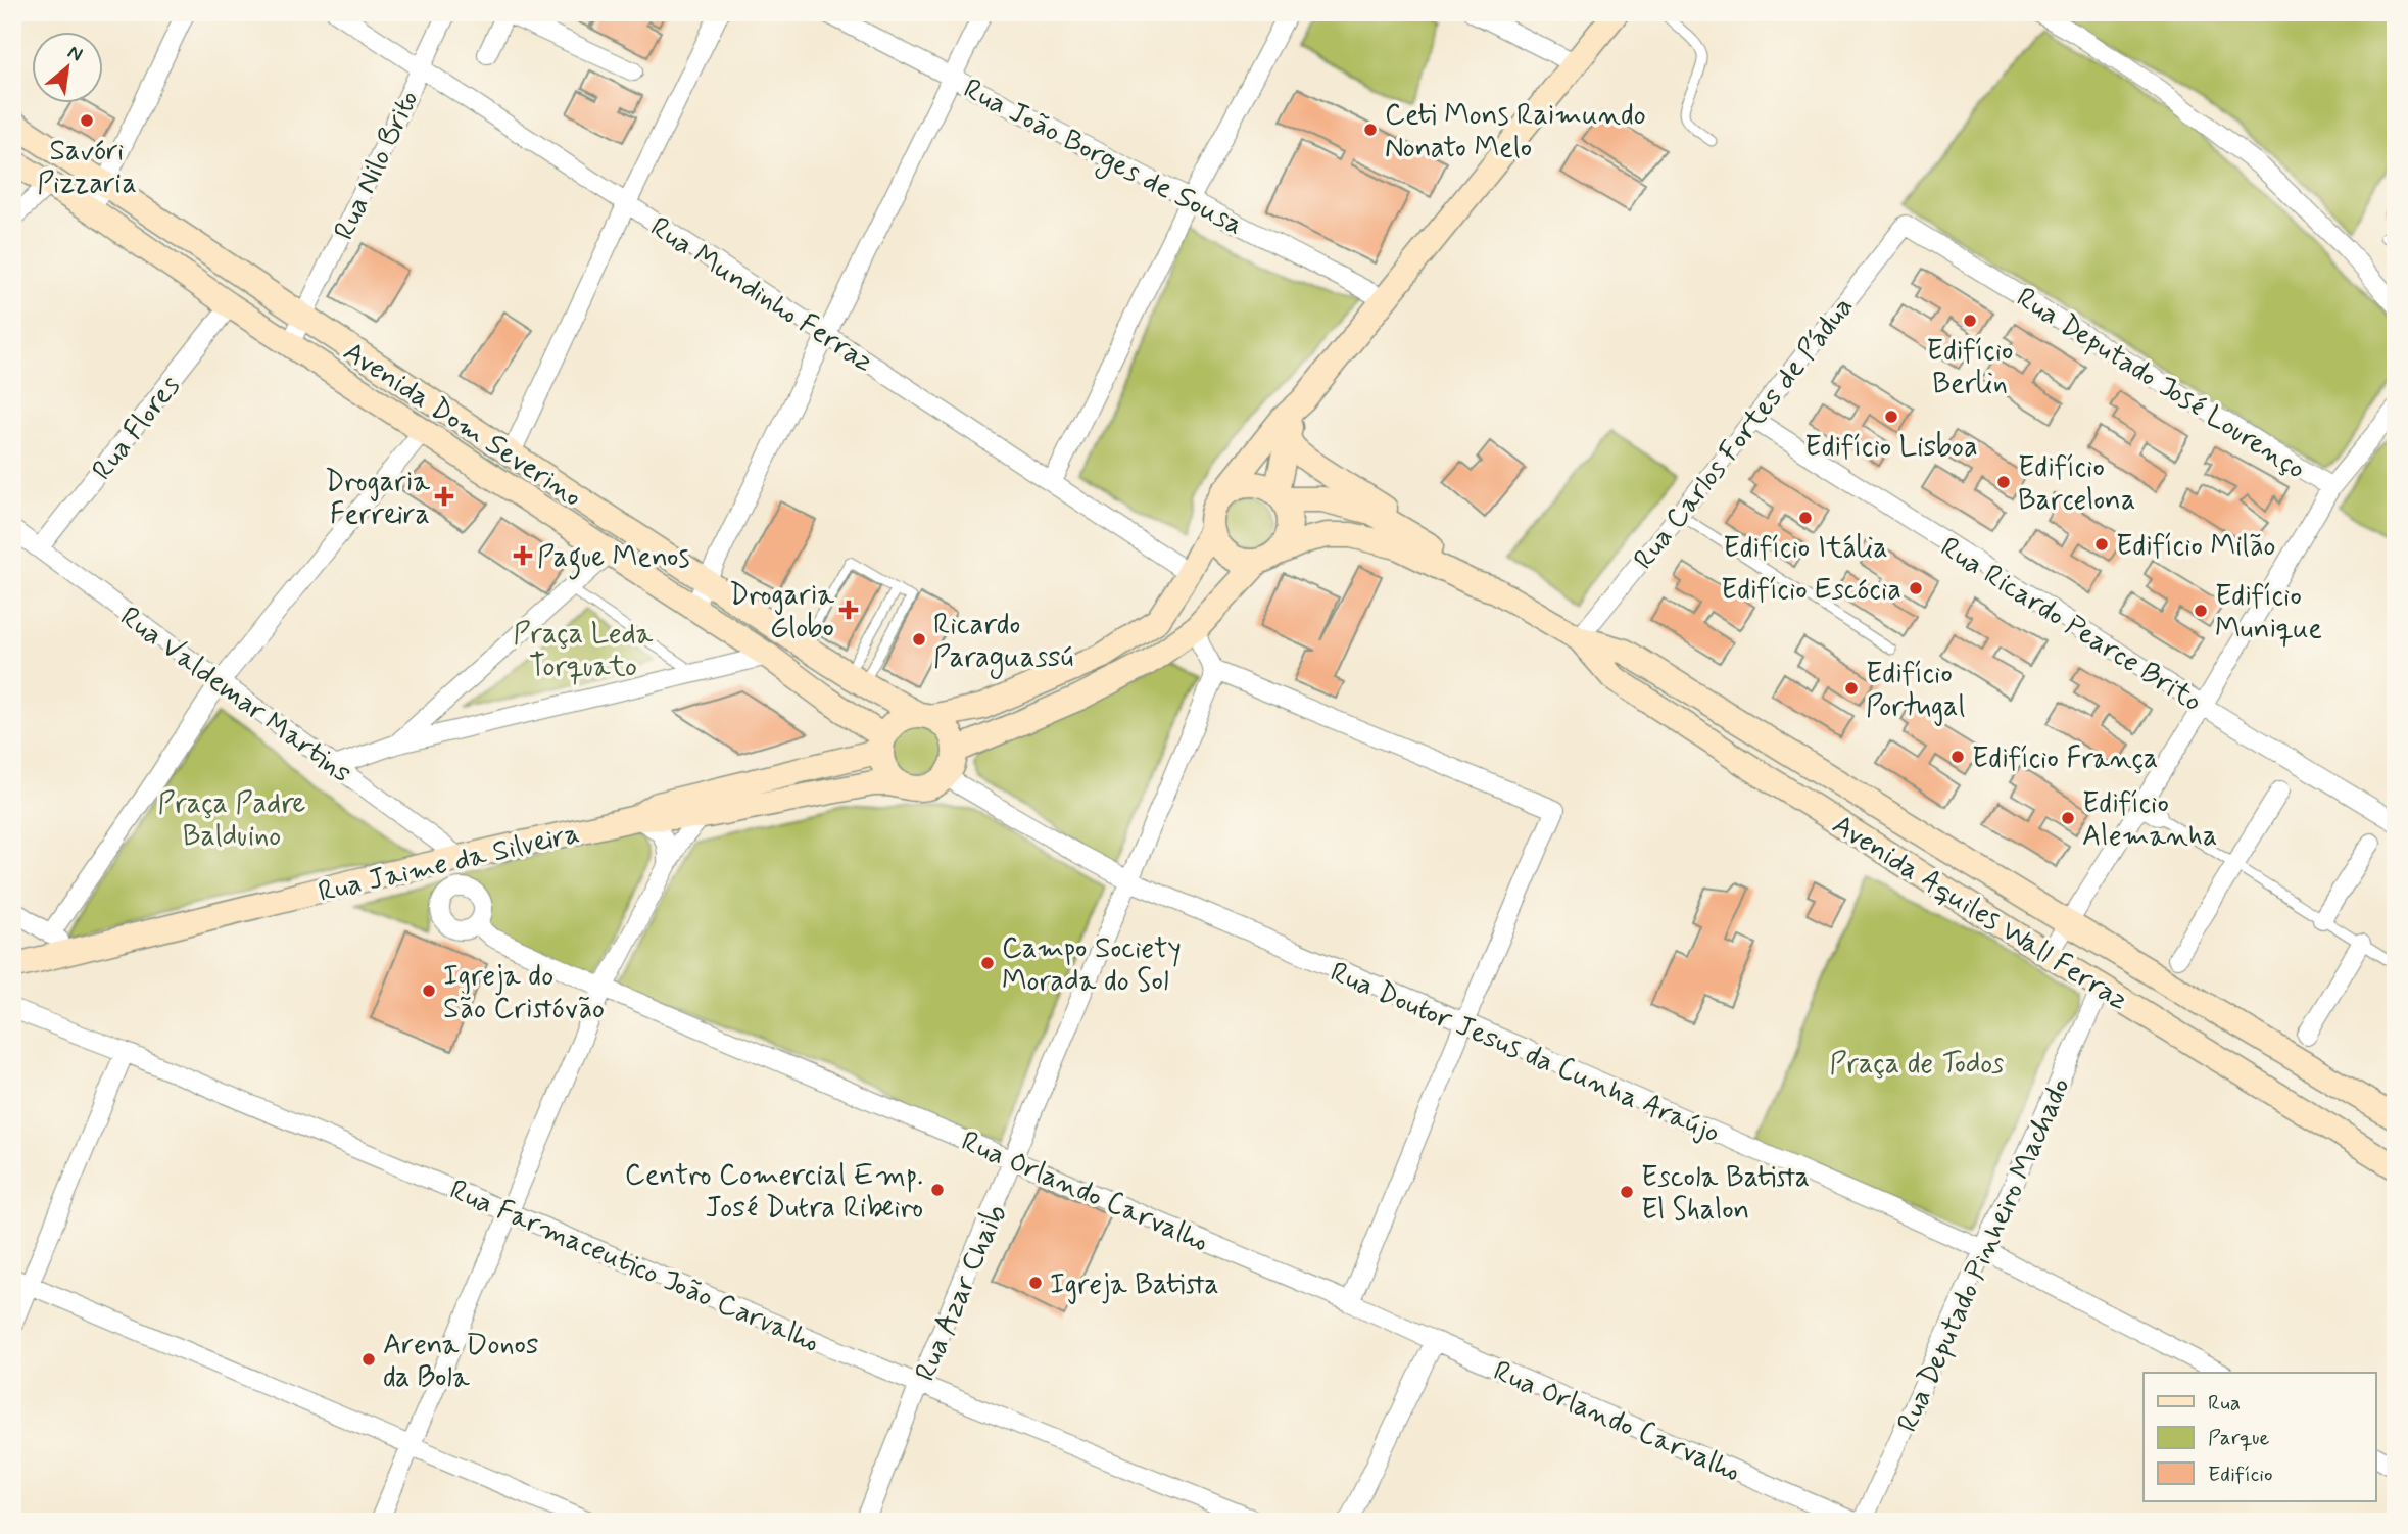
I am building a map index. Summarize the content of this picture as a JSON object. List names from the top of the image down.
{
  "streets": {
    "main road": ["Avenida Dom Severino", "Rua Jaime da Silveira", "Avenida Aquiles Wall Ferraz"],
    "street": [
      "Rua João Borges de Sousa",
      "Rua Nilo Brito",
      "Rua Mundinho Ferraz",
      "Rua Deputado José Lourenço",
      "Rua Flores",
      "Rua Carlos Fortes de Pádua",
      "Rua Ricardo Pearce Brito",
      "Rua Valdemar Martins",
      "Rua Doutor Jesus da Cunha Araújo",
      "Rua Orlando Carvalho",
      "Rua Deputado Pinheiro Machado",
      "Rua Farmaceutico João Carvalho",
      "Rua Azar Chaib"
    ]
  },
  "crossings": [
    ["Rua Nilo Brito", "Rua Mundinho Ferraz"],
    ["Rua Nilo Brito", "Avenida Dom Severino"],
    ["Rua Deputado José Lourenço", "Rua Carlos Fortes de Pádua"],
    ["Avenida Dom Severino", "Rua Flores"],
    ["Avenida Dom Severino", "Rua Jaime da Silveira"],
    ["Avenida Dom Severino", "Rua Doutor Jesus da Cunha Araújo"],
    ["Rua Flores", "Rua Valdemar Martins"],
    ["Rua Carlos Fortes de Pádua", "Rua Ricardo Pearce Brito"],
    ["Rua Carlos Fortes de Pádua", "Avenida Aquiles Wall Ferraz"],
    ["Rua Valdemar Martins", "Rua Jaime da Silveira"],
    ["Rua Jaime da Silveira", "Rua Doutor Jesus da Cunha Araújo"],
    ["Avenida Aquiles Wall Ferraz", "Rua Deputado Pinheiro Machado"],
    ["Rua Doutor Jesus da Cunha Araújo", "Rua Deputado Pinheiro Machado"],
    ["Rua Doutor Jesus da Cunha Araújo", "Rua Azar Chaib"],
    ["Rua Orlando Carvalho", "Rua Azar Chaib"],
    ["Rua Farmaceutico João Carvalho", "Rua Azar Chaib"]
  ],
  "parks": ["Praça Leda Torquato", "Praça Padre Balduino", "Praça de Todos"],
  "places": {
    "other": [
      "Savóri Pizzaria",
      "Ceti Mons Raimundo Nonato Melo",
      "Edifício Berlin",
      "Edifício Lisboa",
      "Edifício Barcelona",
      "Edifício Itália",
      "Edifício Milão",
      "Edifício Escócia",
      "Edifício Munique",
      "Ricardo Paraguassú",
      "Edifício Portugal",
      "Edifício França",
      "Edifício Alemanha",
      "Campo Society Morada do Sol",
      "Igreja do São Cristóvão",
      "Centro Comercial Emp. José Dutra Ribeiro",
      "Escola Batista El Shalon",
      "Igreja Batista",
      "Arena Donos da Bola"
    ],
    "health": ["Drogaria Ferreira", "Pague Menos", "Drogaria Globo"]
  },
  "legend": ["Rua", "Parque", "Edifício"],
  "north": "top right"
}
